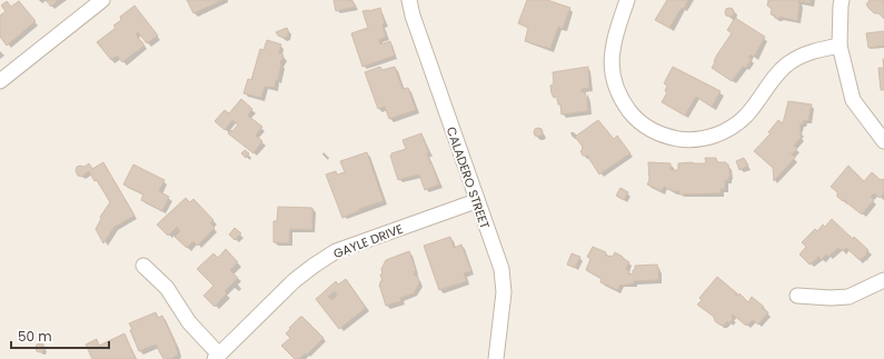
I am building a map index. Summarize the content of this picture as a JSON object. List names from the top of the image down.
{
  "streets": {
    "street": ["CALADERO STREET", "GAYLE DRIVE"]
  },
  "crossings": [
    ["CALADERO STREET", "GAYLE DRIVE"]
  ],
  "scale_bar": "50 m"
}
